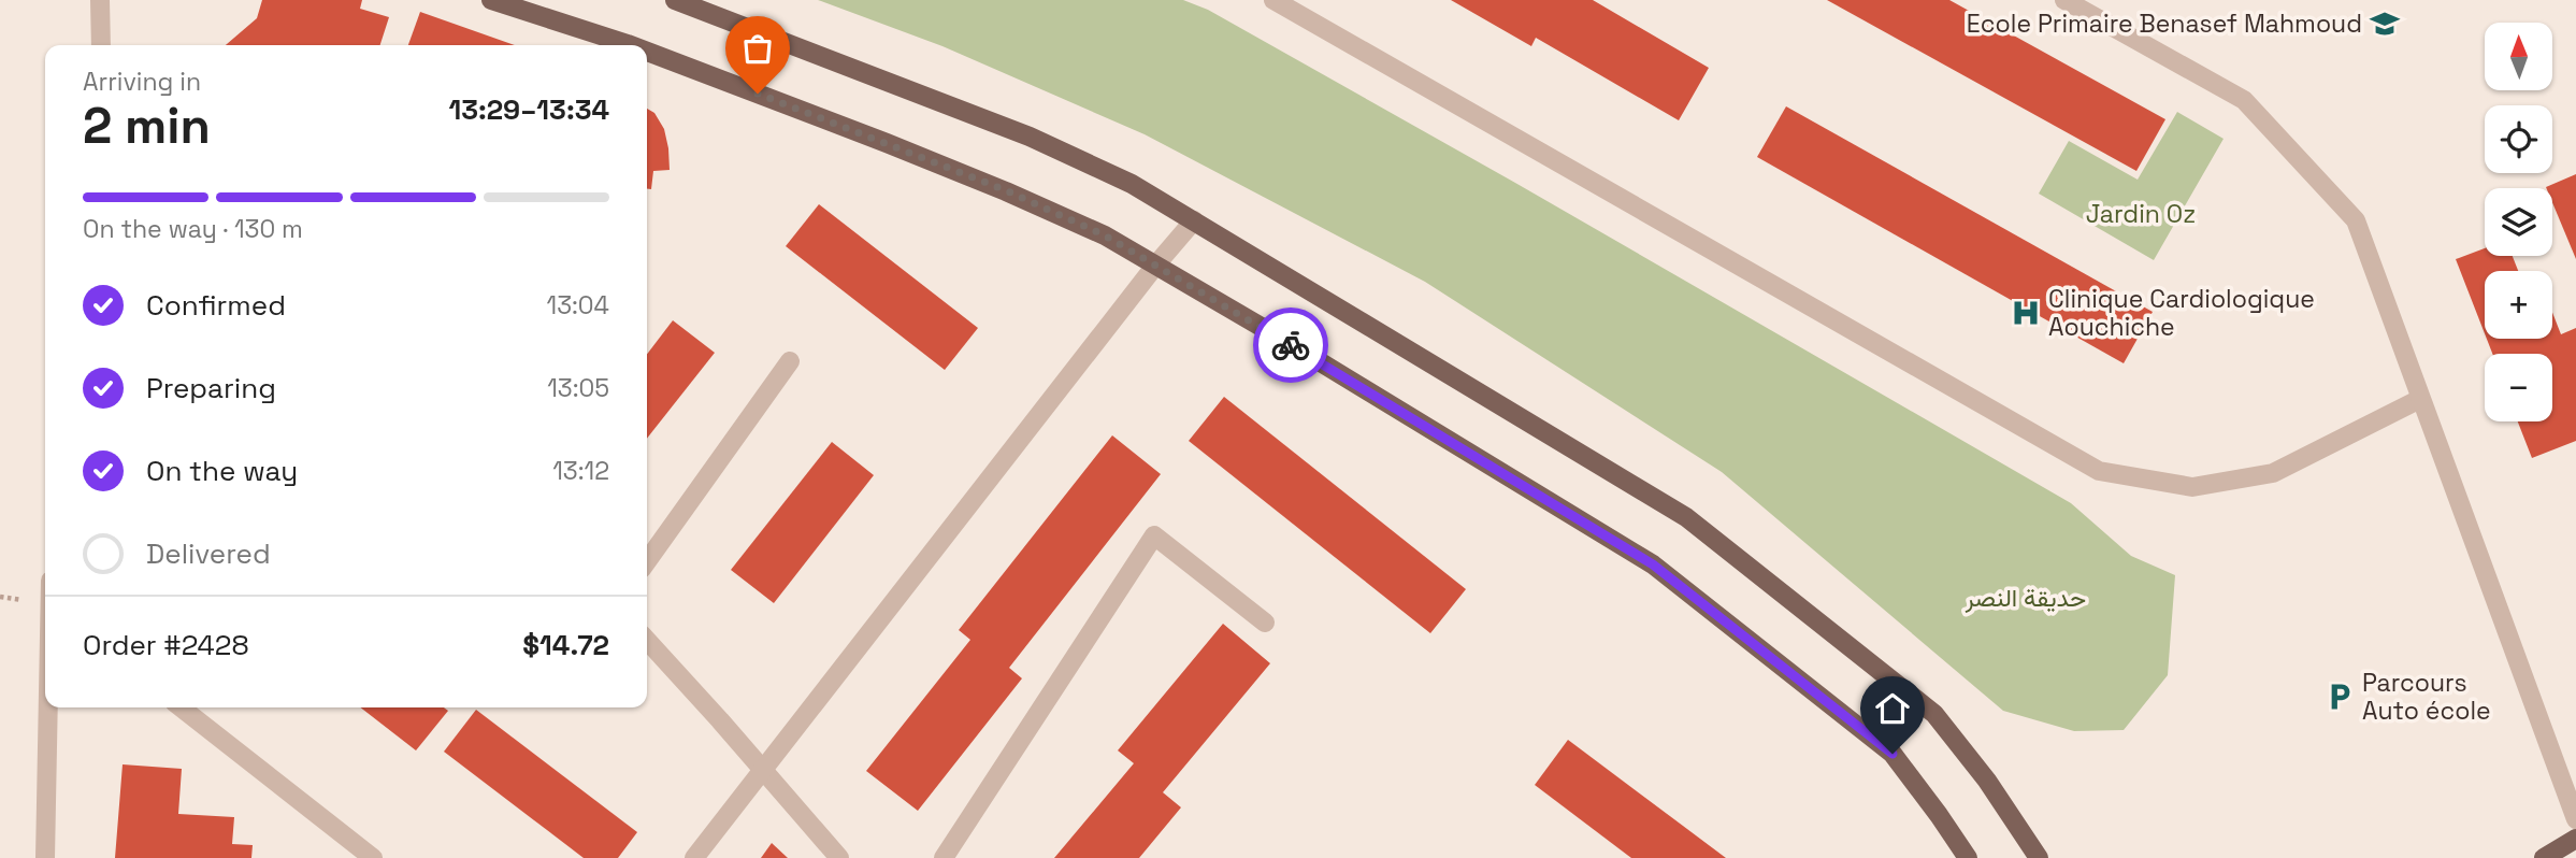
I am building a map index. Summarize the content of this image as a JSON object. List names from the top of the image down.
{
  "parks": ["Jardin Oz", "حديقة النصر"],
  "places": {
    "school or university": ["Ecole Primaire Benasef Mahmoud"],
    "hospital": ["Clinique Cardiologique Aouchiche"],
    "parking": ["Parcours Auto école"]
  },
  "north": "top",
  "page": {
    "map_buttons": ["+", "−"],
    "heading": ["2 min", "Arriving in", "13:29–13:34"],
    "panel": ["Order #2428", "$14.72"],
    "bar": "On the way · 130 m",
    "list": [
      ["Confirmed", "13:04"],
      ["Preparing", "13:05"],
      ["On the way", "13:12"],
      "Delivered"
    ]
  }
}
